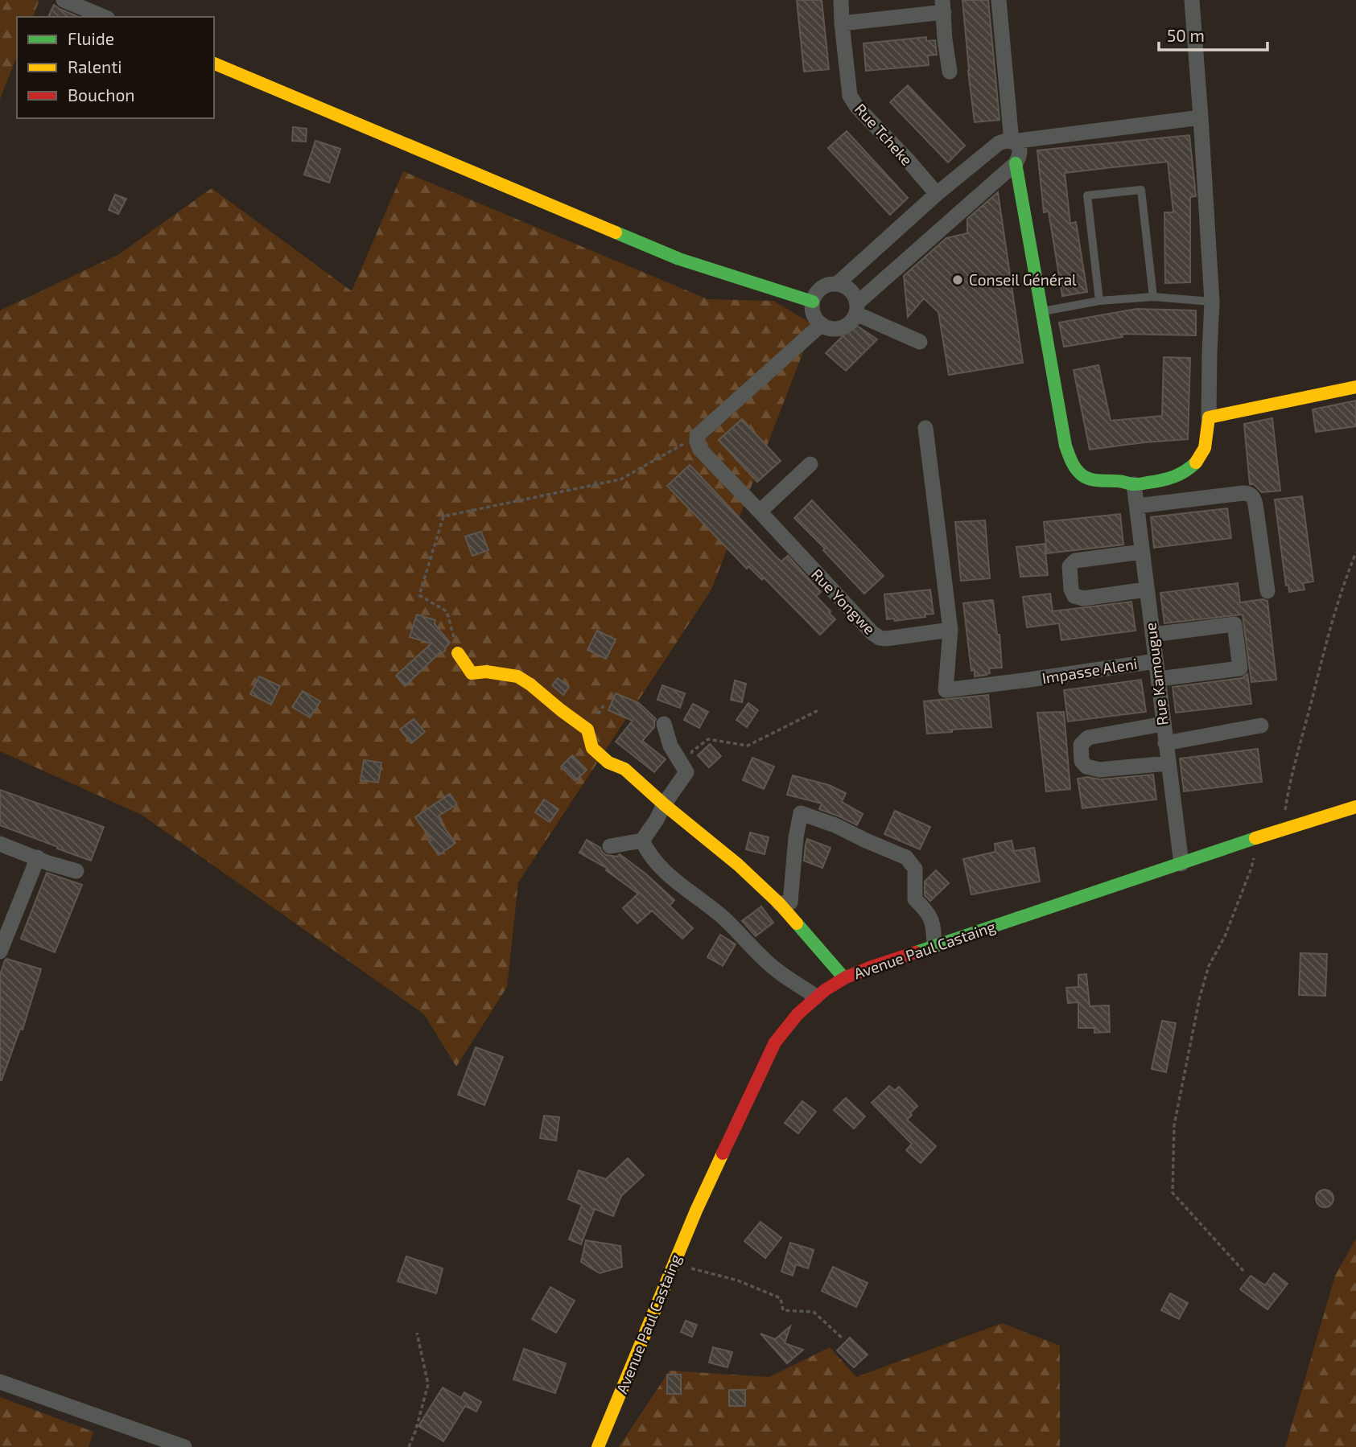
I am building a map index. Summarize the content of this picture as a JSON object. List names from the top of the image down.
{
  "streets": {
    "street": [
      "Rue Tcheke",
      "Rue Yongwe",
      "Impasse Aleni",
      "Rue Kamougue",
      "Avenue Paul Castaing"
    ]
  },
  "crossings": [
    ["Rue Yongwe", "Impasse Aleni"],
    ["Impasse Aleni", "Rue Kamougue"],
    ["Rue Kamougue", "Avenue Paul Castaing"]
  ],
  "places": ["Conseil Général"],
  "legend": ["Fluide", "Ralenti", "Bouchon"],
  "scale_bar": "50 m"
}
